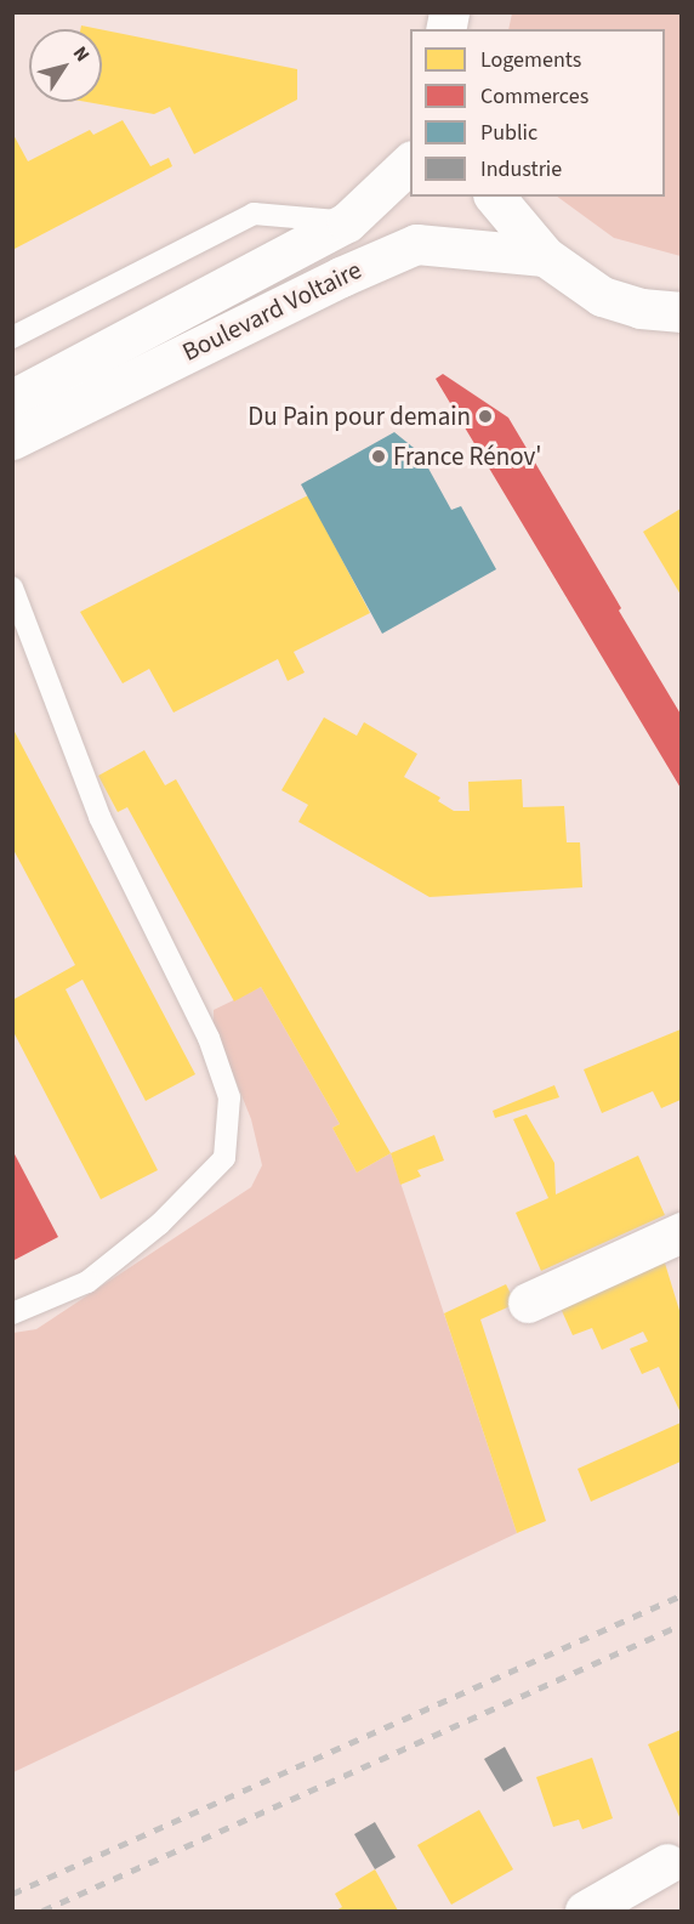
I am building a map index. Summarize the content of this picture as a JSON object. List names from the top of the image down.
{
  "streets": {
    "street": ["Boulevard Voltaire"]
  },
  "places": ["Du Pain pour demain", "France Rénov'"],
  "legend": [
    "Logements",
    "Commerces",
    "Public",
    "Industrie"
  ],
  "north": "top right"
}
